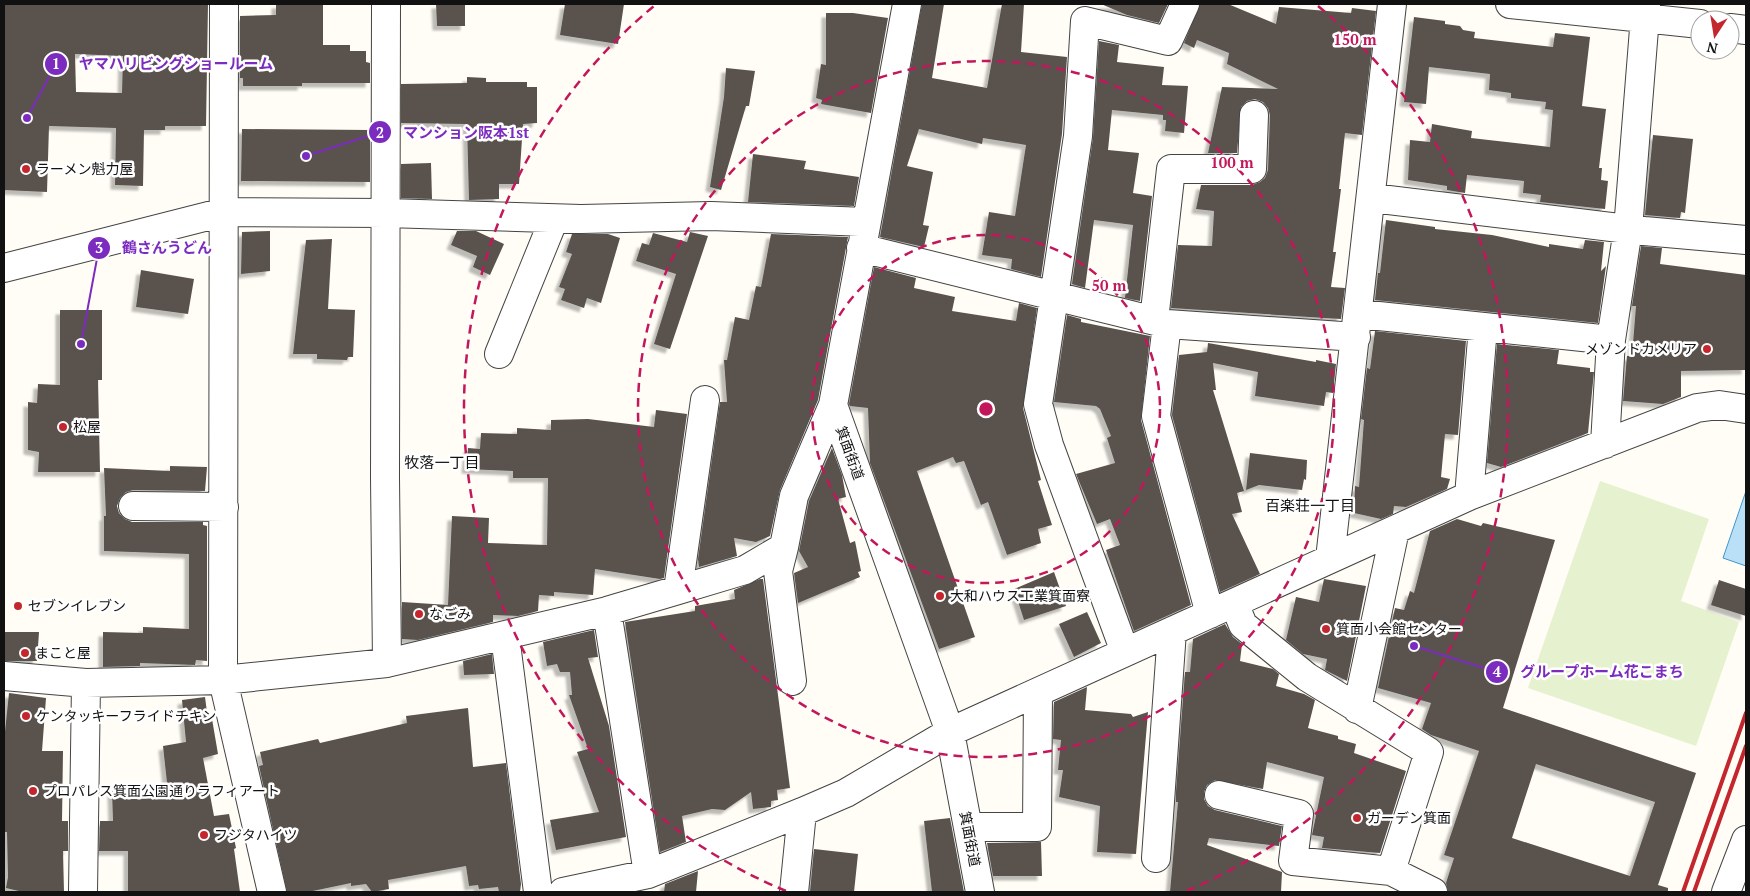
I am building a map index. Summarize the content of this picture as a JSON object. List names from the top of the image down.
{
  "streets": {
    "street": ["箕面街道"]
  },
  "districts": ["牧落一丁目", "百楽荘一丁目"],
  "places": [
    "ヤマハリビングショールーム",
    "マンション阪本1st",
    "ラーメン魁力屋",
    "鶴さんうどん",
    "メゾンドカメリア",
    "松屋",
    "大和ハウス工業箕面寮",
    "セブンイレブン",
    "なごみ",
    "箕面小会館センター",
    "グループホーム花こまち",
    "まこと屋",
    "ケンタッキーフライドチキン",
    "プロパレス箕面公園通りラフィアート",
    "ガーデン箕面",
    "フジタハイツ"
  ],
  "north": "bottom",
  "rings": ["150 m", "100 m", "50 m"]
}
